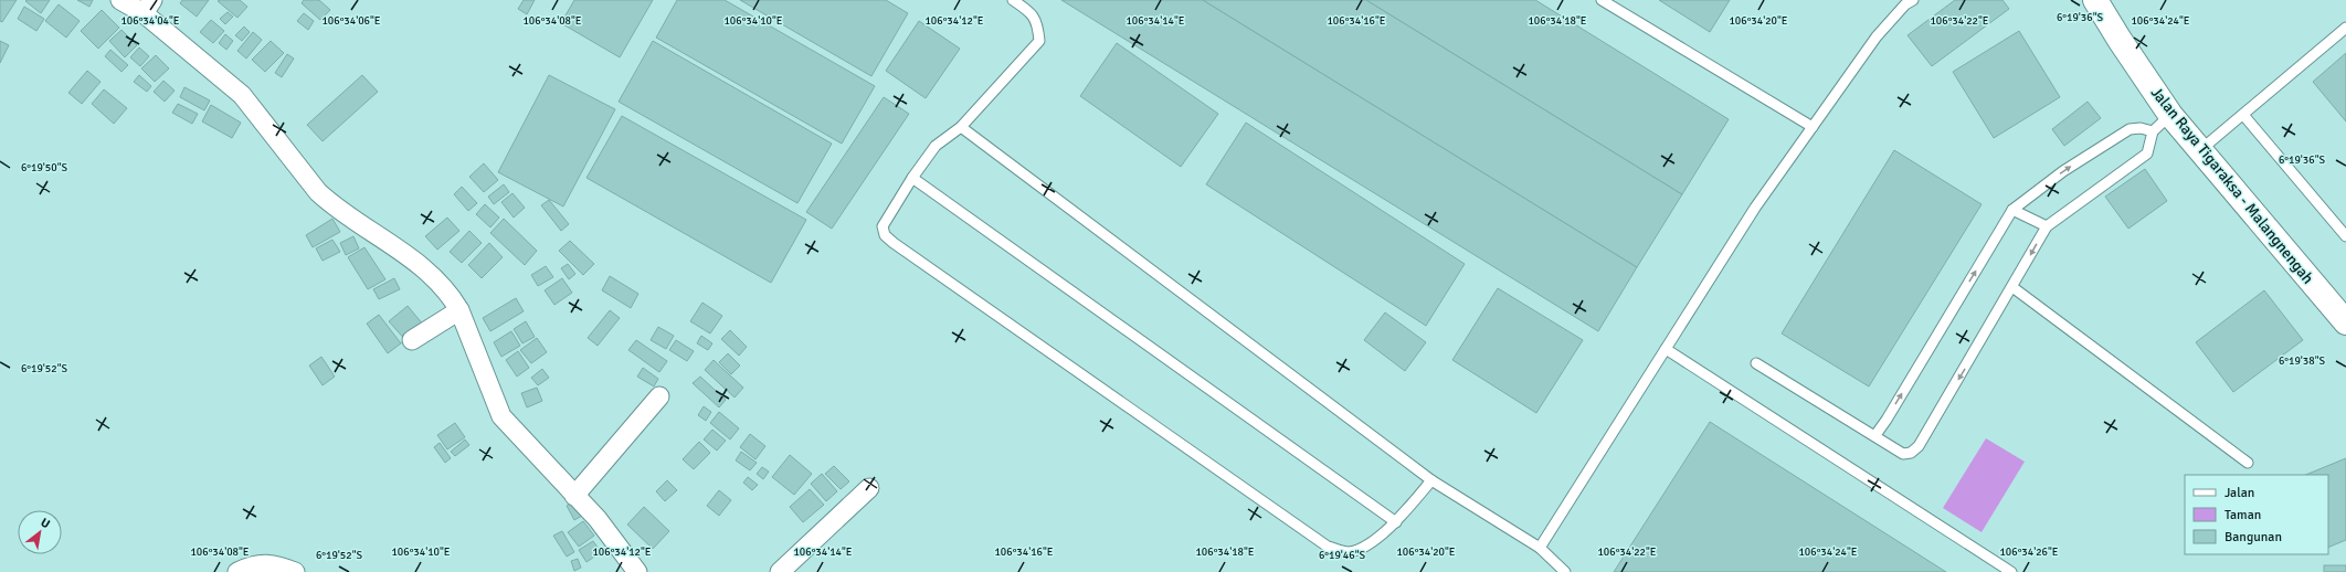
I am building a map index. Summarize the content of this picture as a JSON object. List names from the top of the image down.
{
  "streets": {
    "main road": ["Jalan Raya Tigaraksa - Malangnengah"]
  },
  "legend": ["Jalan", "Taman", "Bangunan"],
  "north": "top right",
  "coordinates": [
    "6°19'36\"S",
    "106°34'06\"E",
    "106°34'12\"E",
    "106°34'18\"E",
    "106°34'20\"E",
    "106°34'22\"E",
    "106°34'04\"E",
    "106°34'08\"E",
    "106°34'10\"E",
    "106°34'14\"E",
    "106°34'16\"E",
    "106°34'24\"E",
    "6°19'50\"S",
    "6°19'38\"S",
    "6°19'52\"S",
    "106°34'26\"E",
    "6°19'46\"S"
  ]
}
